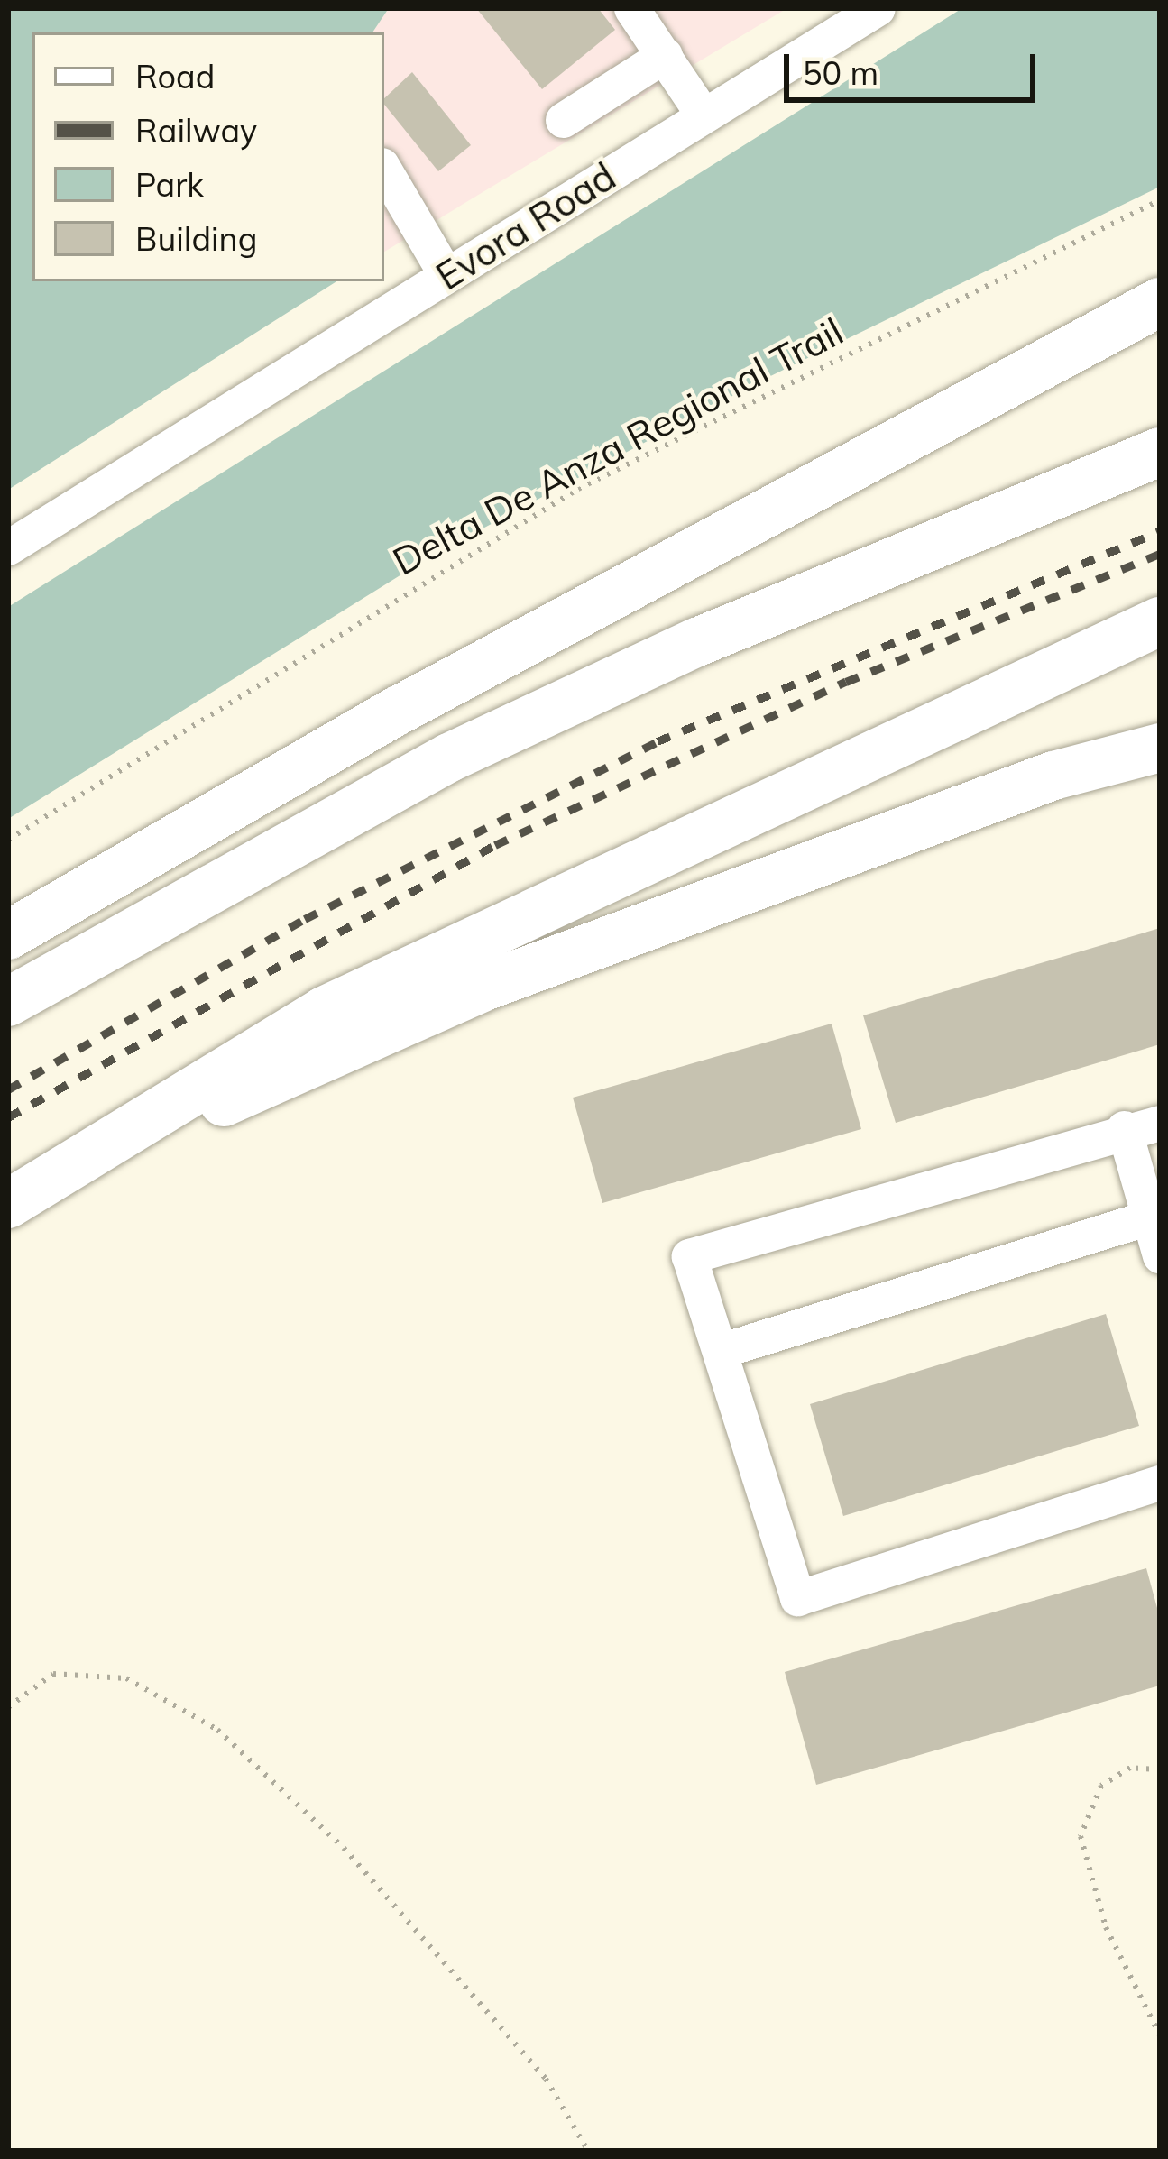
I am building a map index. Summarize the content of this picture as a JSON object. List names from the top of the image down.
{
  "streets": {
    "street": ["Evora Road"],
    "path": ["Delta De Anza Regional Trail"]
  },
  "legend": [
    "Road",
    "Railway",
    "Park",
    "Building"
  ],
  "scale_bar": "50 m"
}
